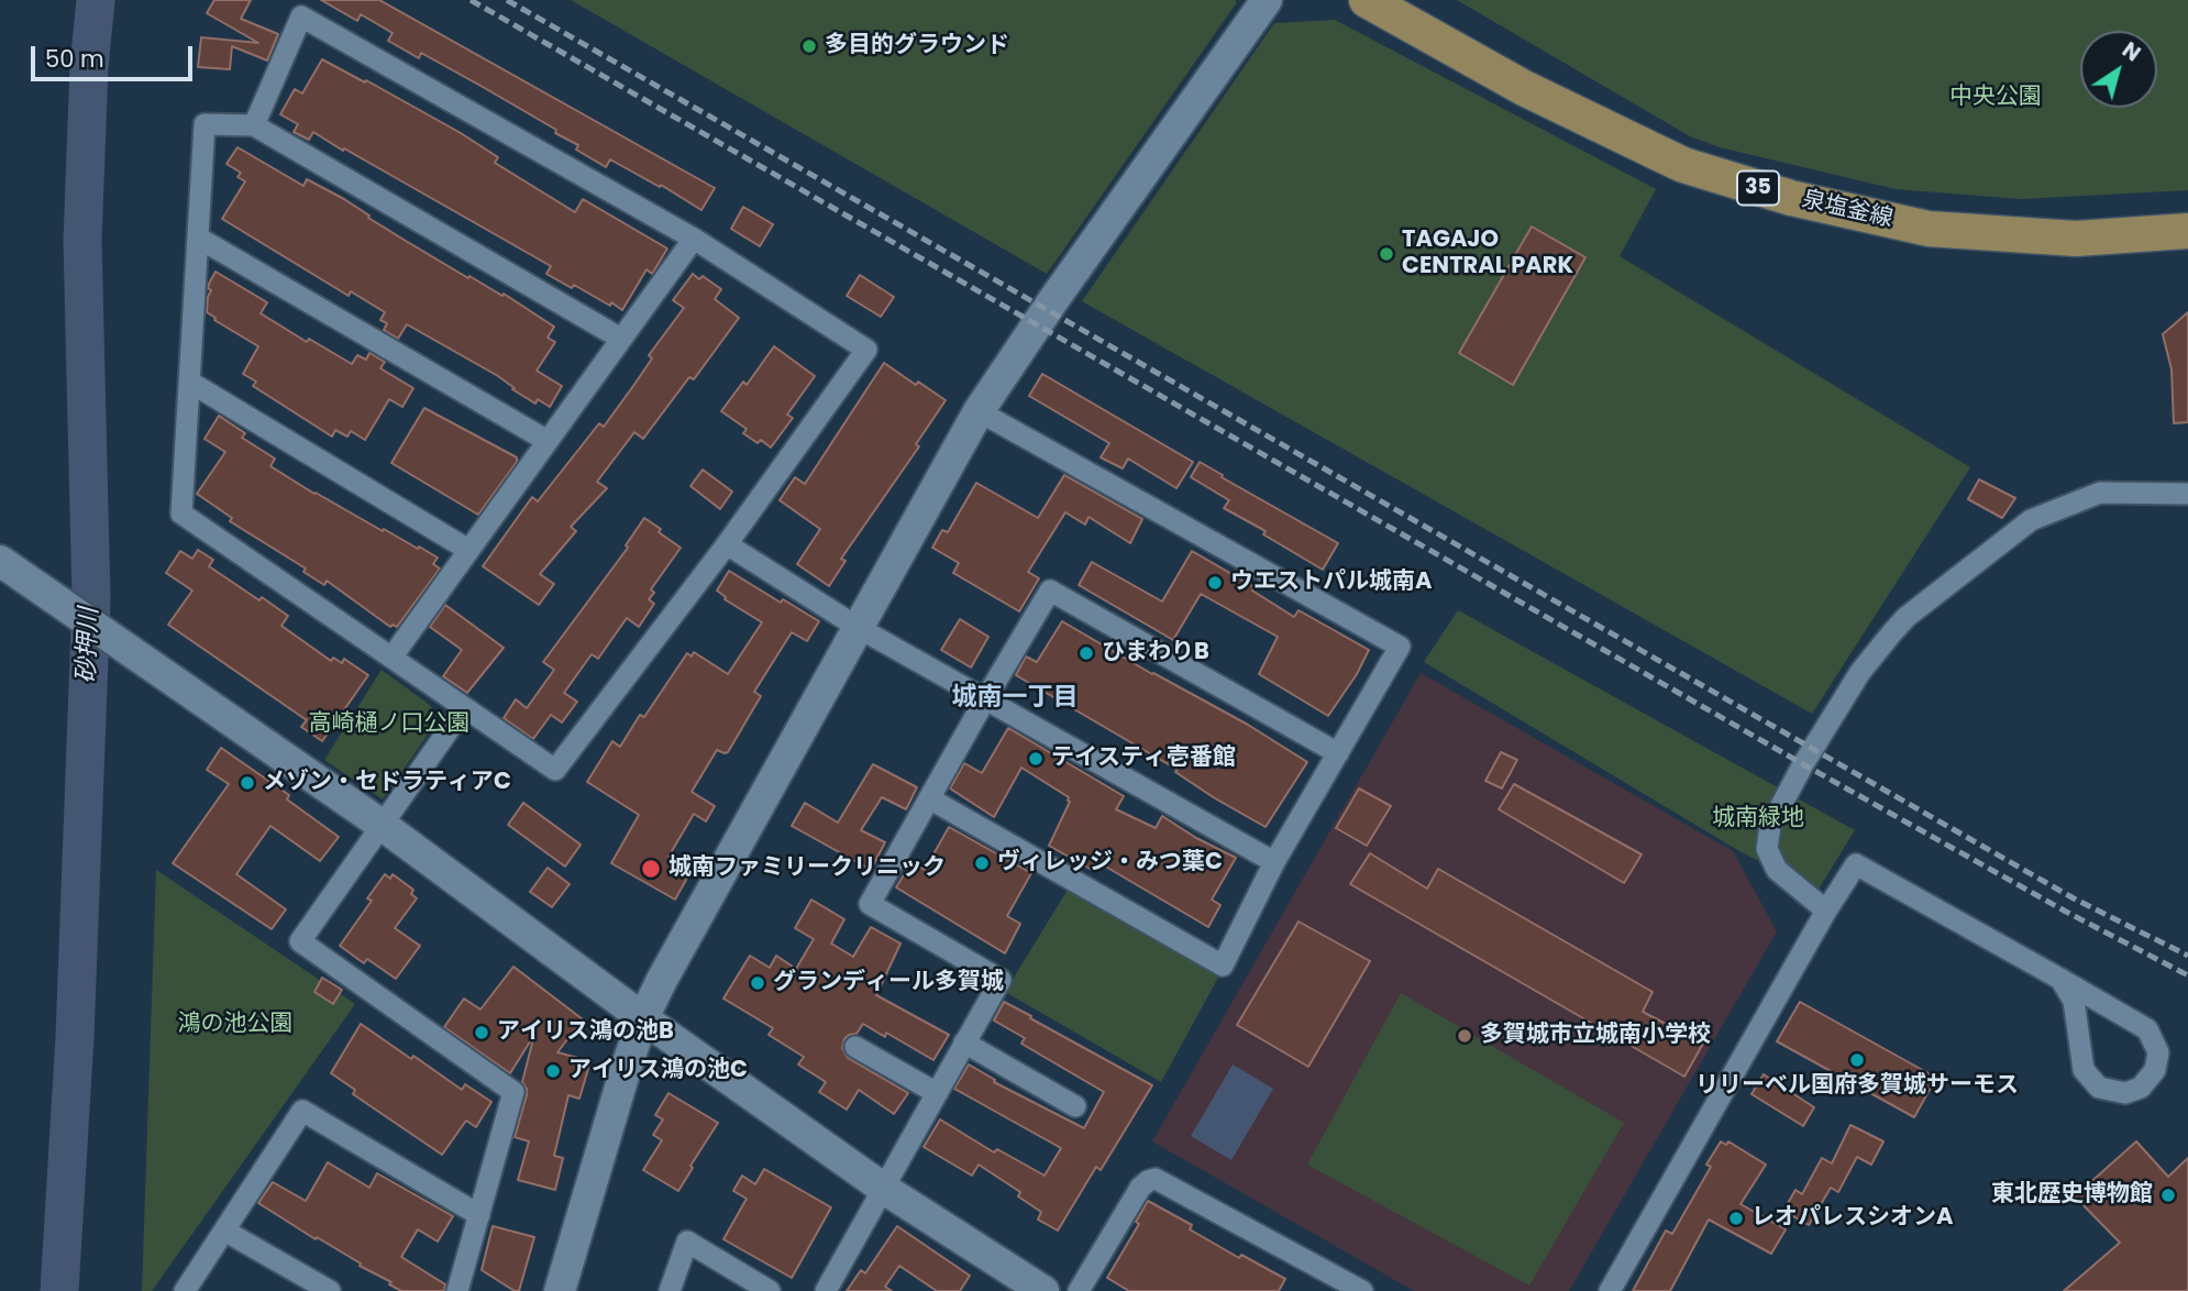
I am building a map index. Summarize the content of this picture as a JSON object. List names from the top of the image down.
{
  "streets": {
    "main road": ["35", "泉塩釜線"]
  },
  "districts": ["城南一丁目"],
  "water": ["砂押川"],
  "parks": [
    "中央公園",
    "高崎樋ノ口公園",
    "城南緑地",
    "鴻の池公園"
  ],
  "places": [
    "多目的グラウンド",
    "TAGAJO CENTRAL PARK",
    "ウエストパル城南A",
    "ひまわりB",
    "テイスティ壱番館",
    "メゾン・セドラティアC",
    "ヴィレッジ・みつ葉C",
    "城南ファミリークリニック",
    "グランディール多賀城",
    "アイリス鴻の池B",
    "多賀城市立城南小学校",
    "リリーベル国府多賀城サーモス",
    "アイリス鴻の池C",
    "東北歴史博物館",
    "レオパレスシオンA"
  ],
  "scale_bar": "50 m",
  "north": "top right"
}
